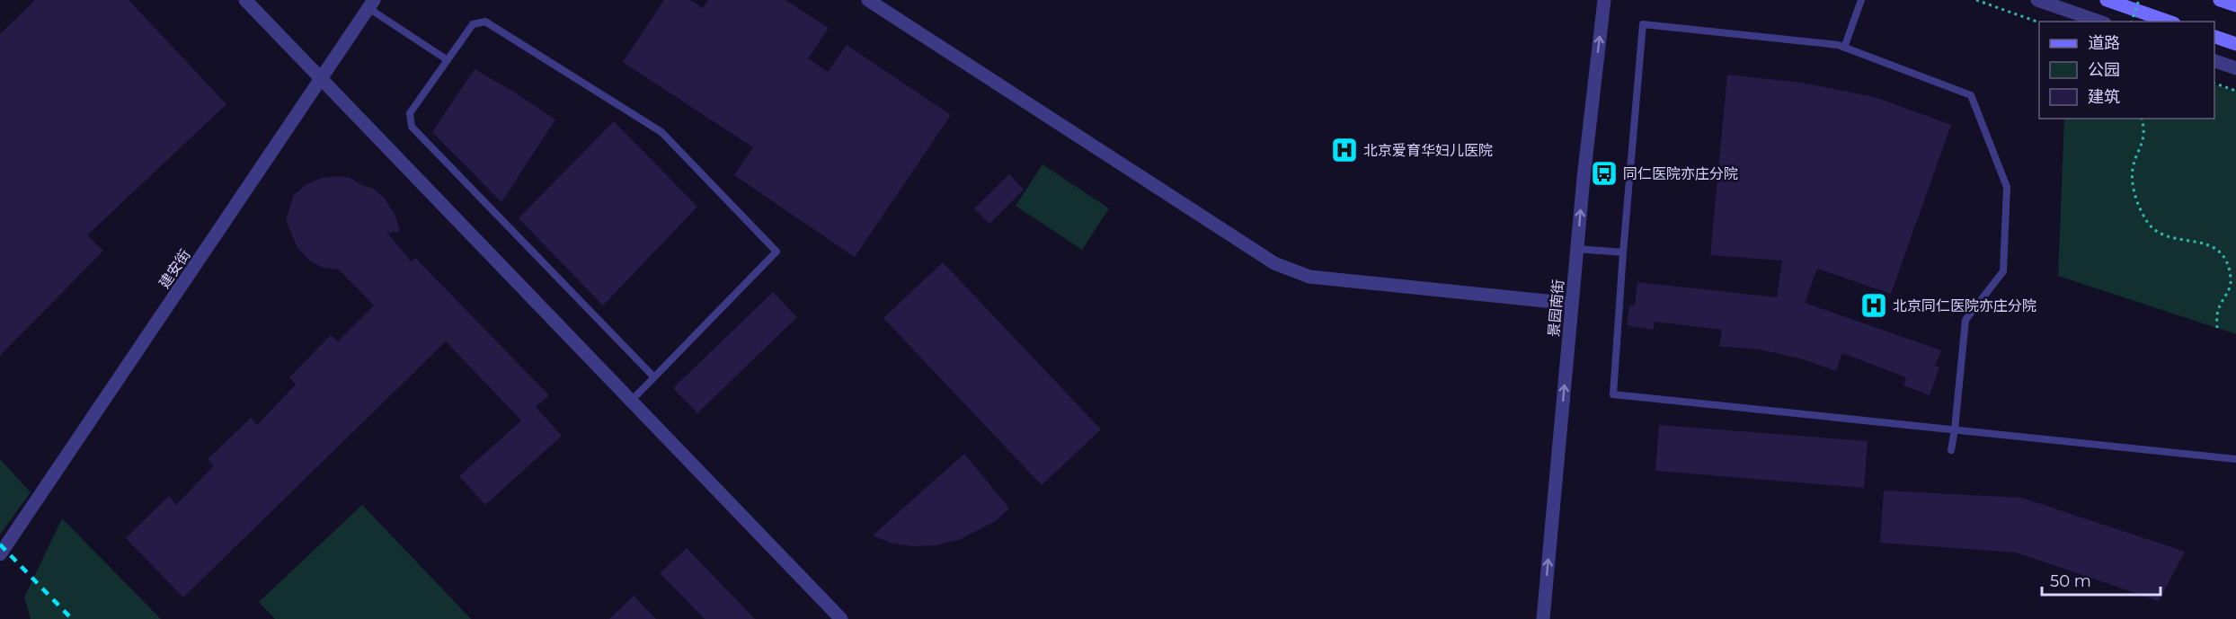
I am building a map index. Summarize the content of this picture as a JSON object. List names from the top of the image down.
{
  "streets": {
    "street": ["建安街", "景园南街"]
  },
  "one_way": ["景园南街"],
  "places": {
    "hospital": ["北京爱育华妇儿医院", "北京同仁医院亦庄分院"],
    "bus stop": ["同仁医院亦庄分院"]
  },
  "legend": ["道路", "公园", "建筑"],
  "scale_bar": "50 m"
}
